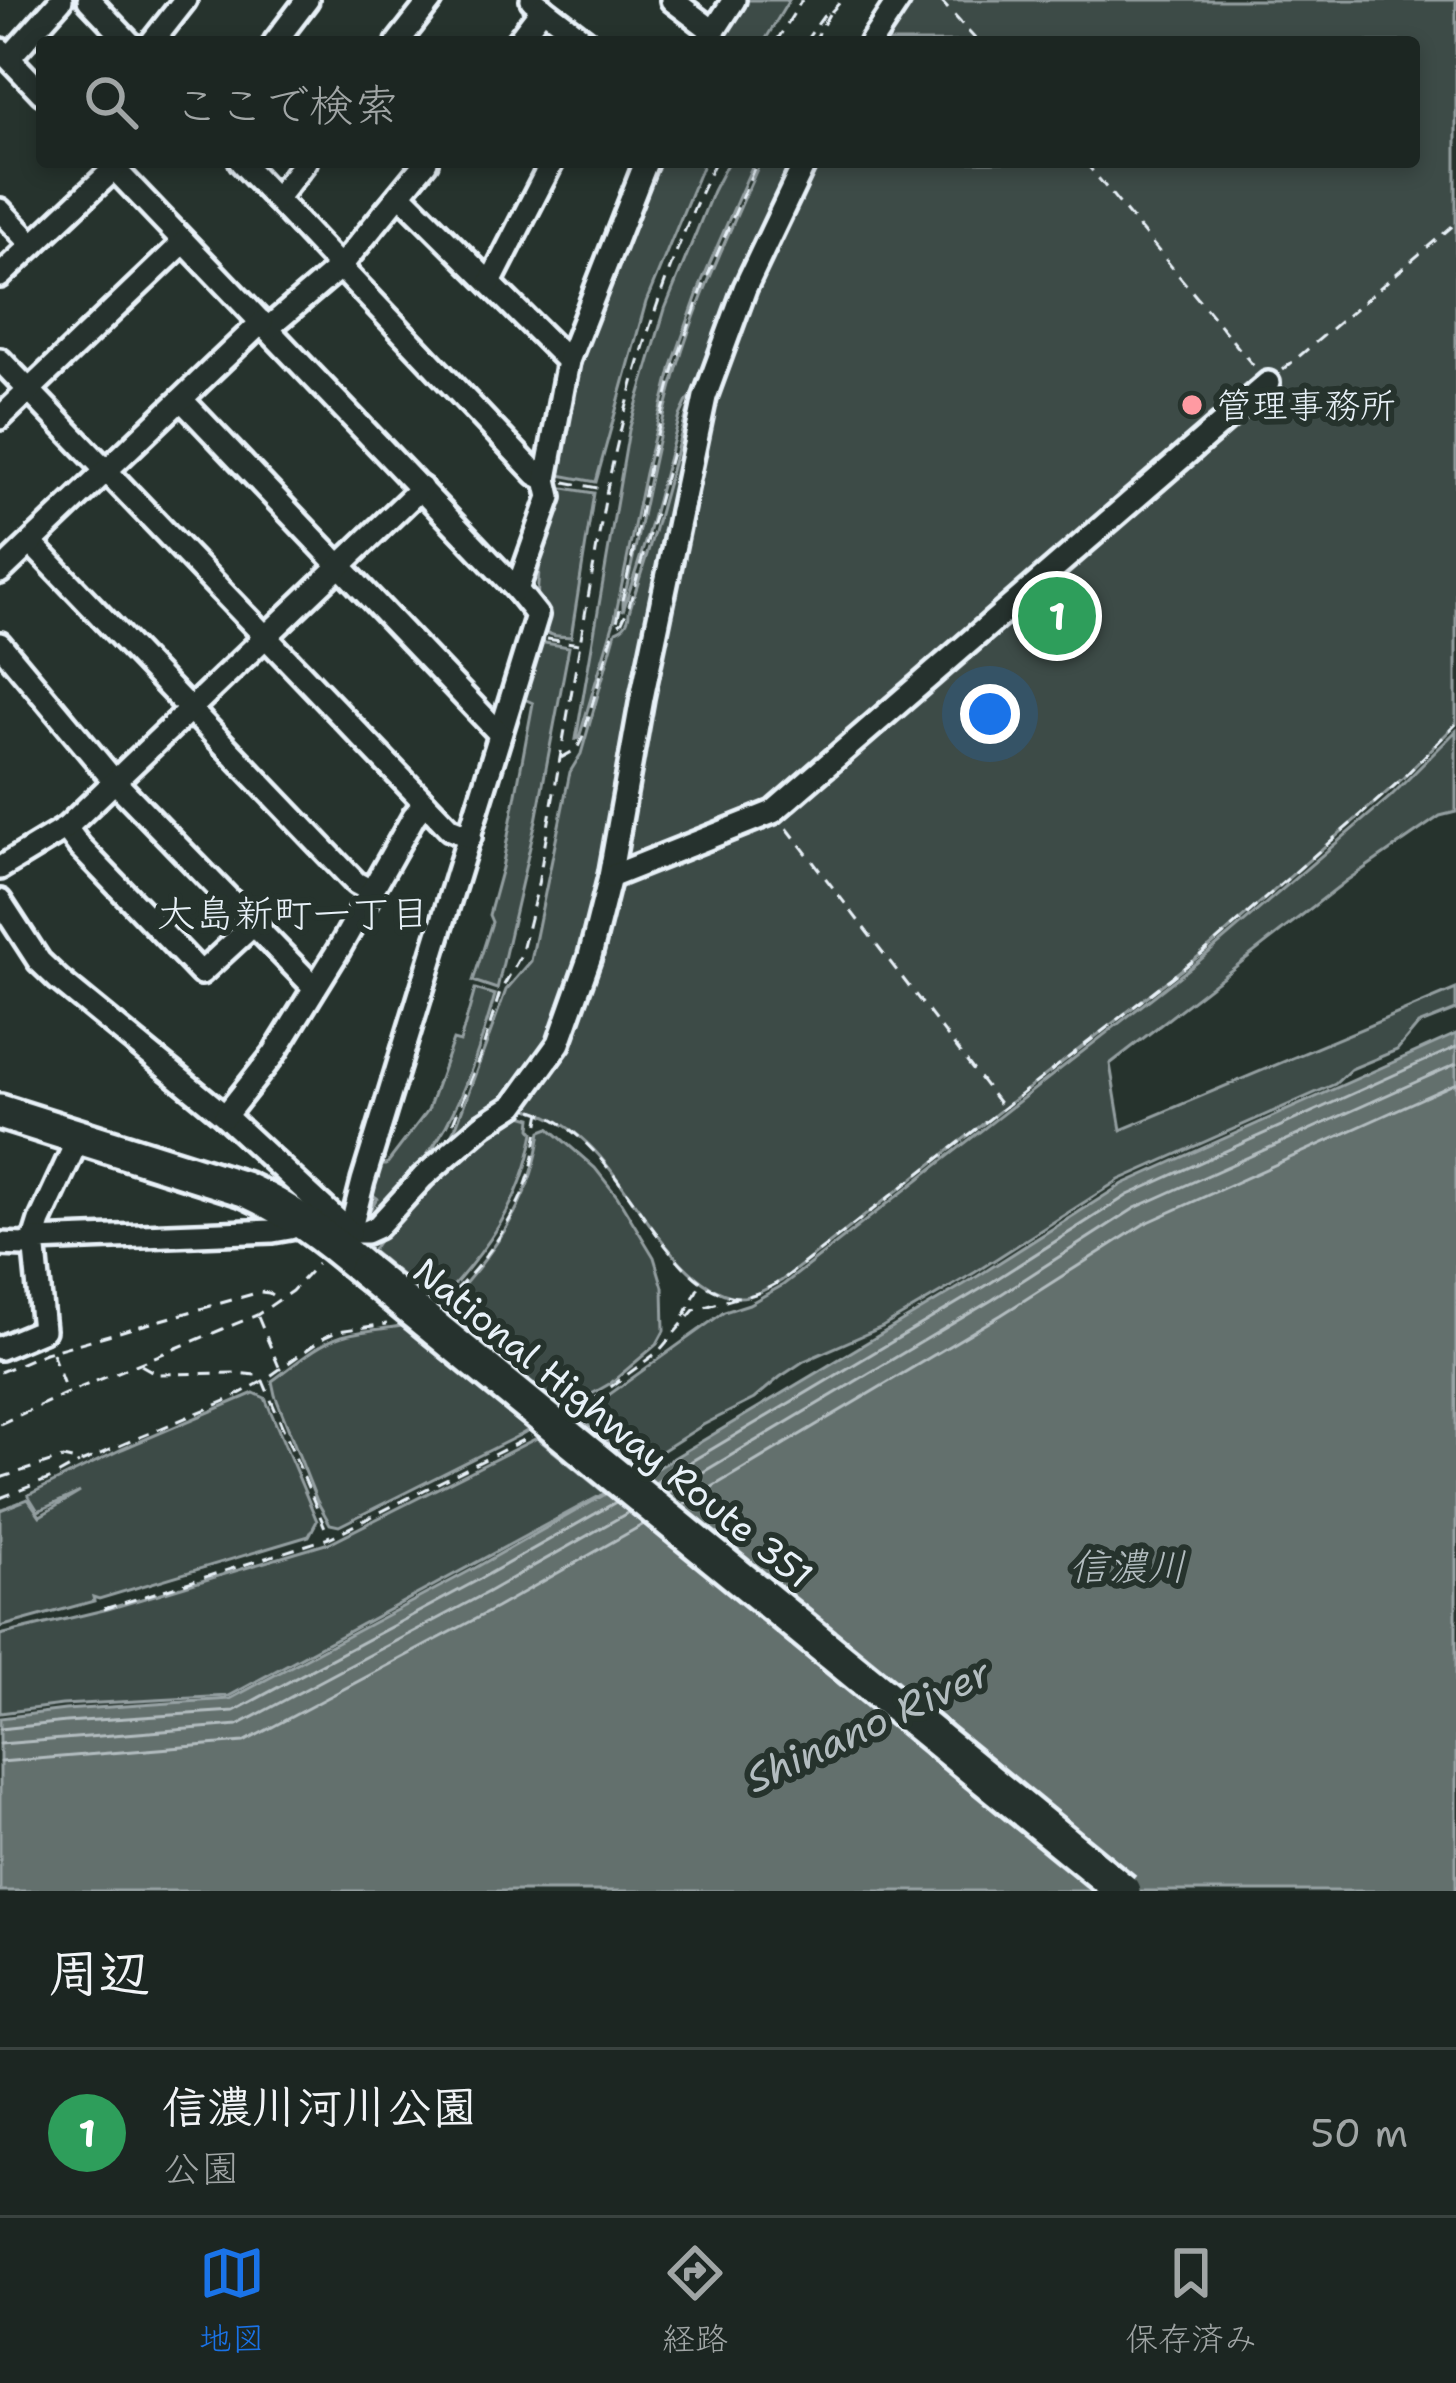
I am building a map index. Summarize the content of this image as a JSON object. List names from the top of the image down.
{
  "streets": {
    "highway": ["National Highway Route 351"]
  },
  "districts": ["大島新町一丁目"],
  "water": ["信濃川", "Shinano River"],
  "places": ["管理事務所"],
  "page": {
    "search": "ここで検索",
    "pins": "1",
    "heading": "周辺",
    "list": [
      {
        "mark": "1",
        "name": "信濃川河川公園",
        "note": "公園",
        "value": "50 m"
      }
    ],
    "nav": ["地図", "経路", "保存済み"]
  }
}
